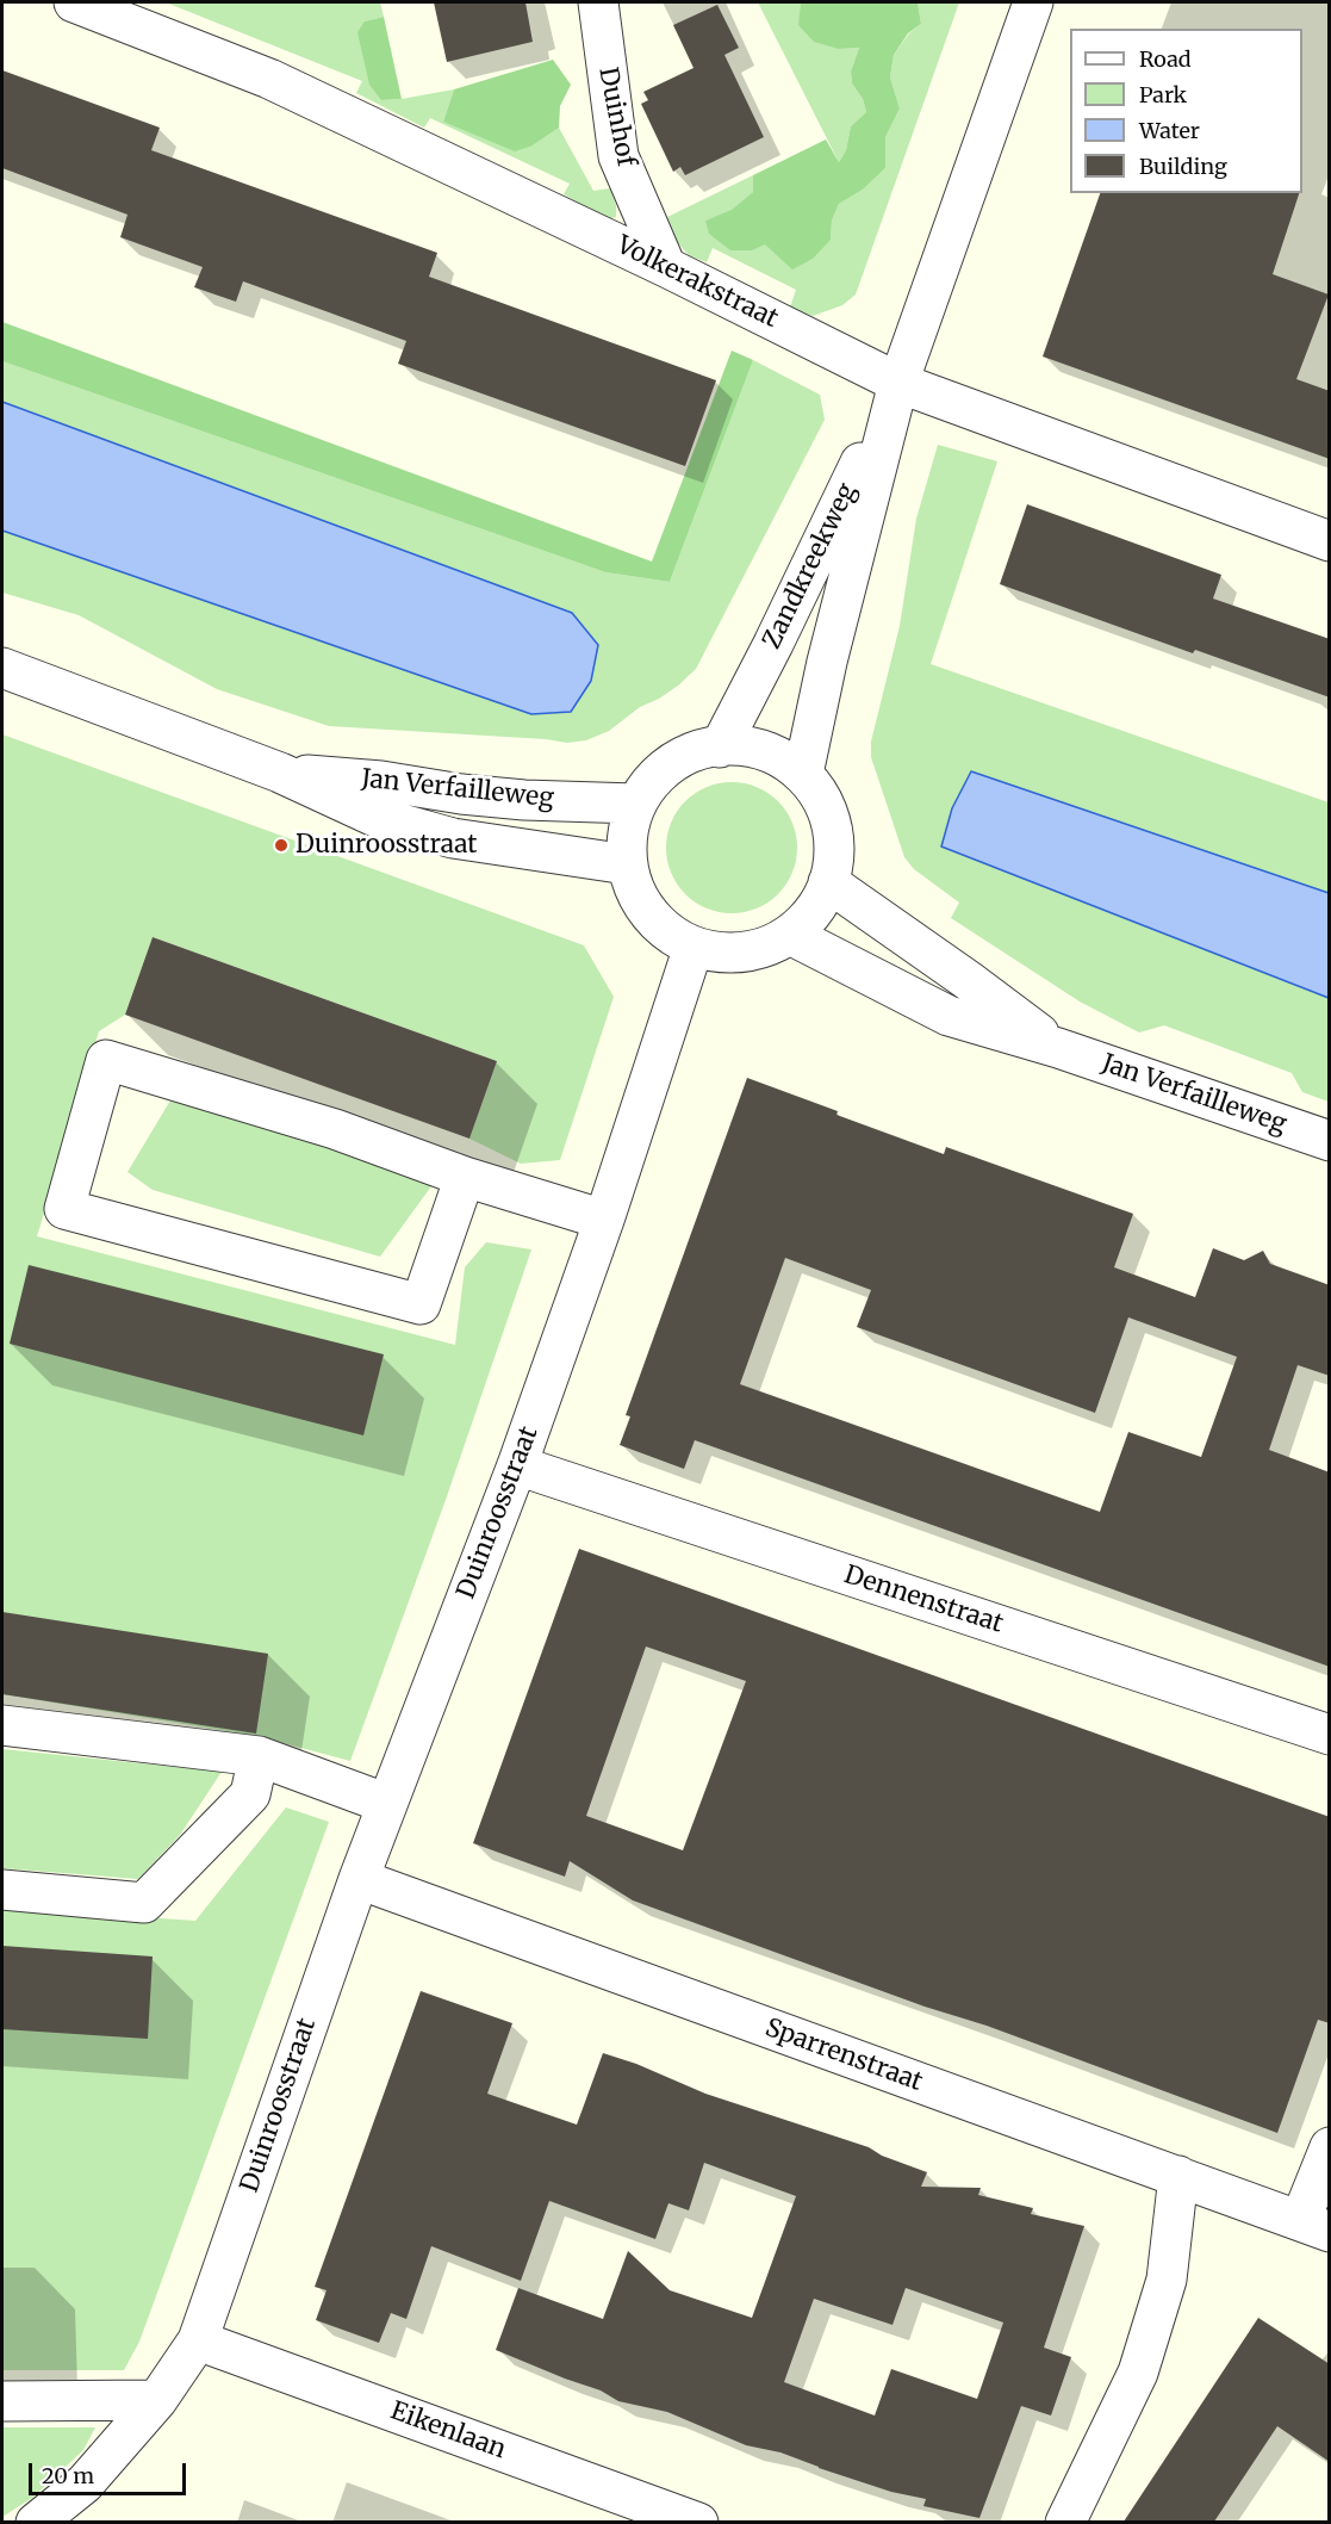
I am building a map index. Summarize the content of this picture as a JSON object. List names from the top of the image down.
{
  "streets": {
    "street": [
      "Duinhof",
      "Volkerakstraat",
      "Zandkreekweg",
      "Jan Verfailleweg",
      "Duinroosstraat",
      "Dennenstraat",
      "Sparrenstraat",
      "Eikenlaan"
    ]
  },
  "crossings": [
    ["Duinhof", "Volkerakstraat"],
    ["Volkerakstraat", "Zandkreekweg"],
    ["Zandkreekweg", "Jan Verfailleweg"],
    ["Zandkreekweg", "Duinroosstraat"],
    ["Jan Verfailleweg", "Duinroosstraat"],
    ["Duinroosstraat", "Dennenstraat"],
    ["Duinroosstraat", "Sparrenstraat"],
    ["Duinroosstraat", "Eikenlaan"]
  ],
  "places": ["Duinroosstraat"],
  "legend": [
    "Road",
    "Park",
    "Water",
    "Building"
  ],
  "scale_bar": "20 m"
}
